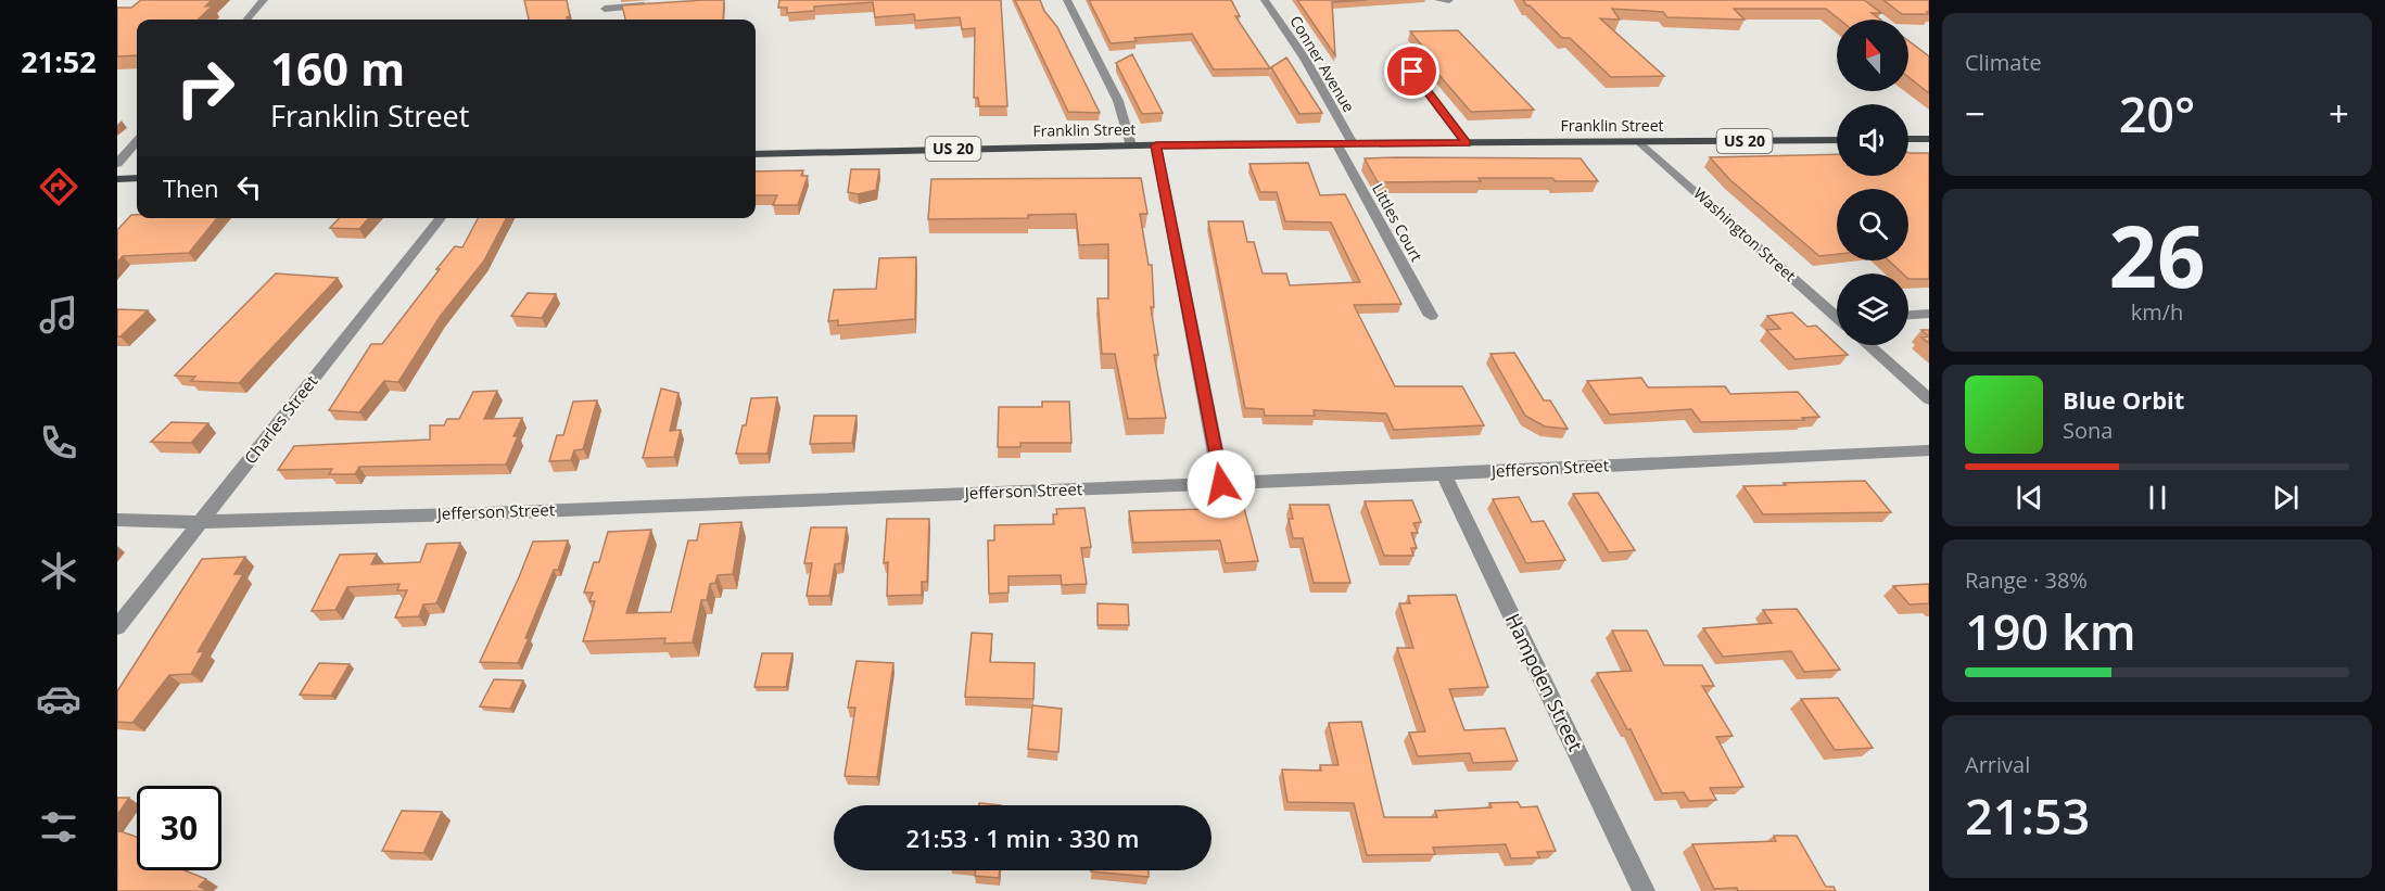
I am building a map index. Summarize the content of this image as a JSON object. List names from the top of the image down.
{
  "streets": {
    "main road": ["Franklin Street", "US 20"],
    "street": [
      "Conner Avenue",
      "Littles Court",
      "Washington Street",
      "Charles Street",
      "Jefferson Street",
      "Hampden Street"
    ]
  },
  "crossings": [
    ["Conner Avenue", "Franklin Street"],
    ["Franklin Street", "Littles Court"],
    ["Franklin Street", "Washington Street"],
    ["Charles Street", "Jefferson Street"],
    ["Jefferson Street", "Hampden Street"]
  ],
  "north": "top",
  "page": {
    "tabs": "21:52",
    "tile": [
      "Climate",
      ["26", "km/h"],
      ["Range · 38%", "190 km"],
      ["Arrival", "21:53"]
    ],
    "turn": ["160 m", "Franklin Street"],
    "heat": ["−", "20°", "+"],
    "then": "Then",
    "song": ["Blue Orbit", "Sona"],
    "limit": "30",
    "trip": "21:53 · 1 min · 330 m"
  }
}
